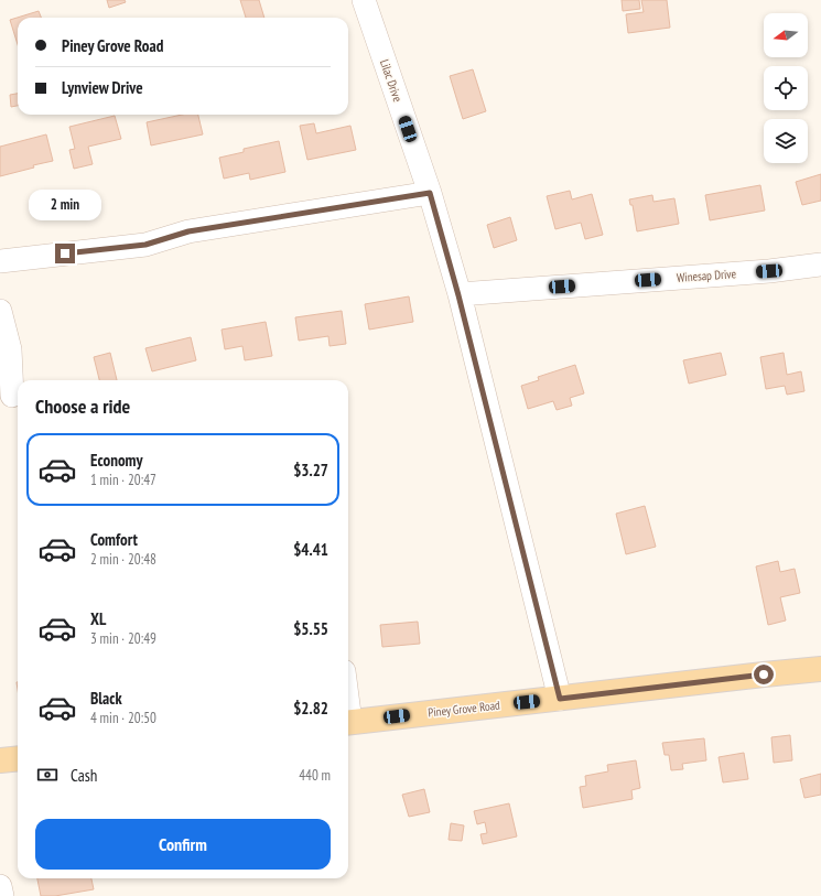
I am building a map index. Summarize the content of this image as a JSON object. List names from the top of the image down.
{
  "streets": {
    "main road": ["Piney Grove Road"],
    "street": ["Lilac Drive", "Winesap Drive"]
  },
  "crossings": [
    ["Lilac Drive", "Winesap Drive"],
    ["Lilac Drive", "Piney Grove Road"]
  ],
  "north": "left",
  "page": {
    "banner": ["Piney Grove Road", "Lynview Drive"],
    "bubble": "2 min",
    "heading": "Choose a ride",
    "list": [
      {
        "name": "Economy",
        "note": "1 min · 20:47",
        "value": "$3.27"
      },
      {
        "name": "Comfort",
        "note": "2 min · 20:48",
        "value": "$4.41"
      },
      {
        "name": "XL",
        "note": "3 min · 20:49",
        "value": "$5.55"
      },
      {
        "name": "Black",
        "note": "4 min · 20:50",
        "value": "$2.82"
      }
    ],
    "pay": ["Cash", "440 m"],
    "buttons": "Confirm"
  }
}
